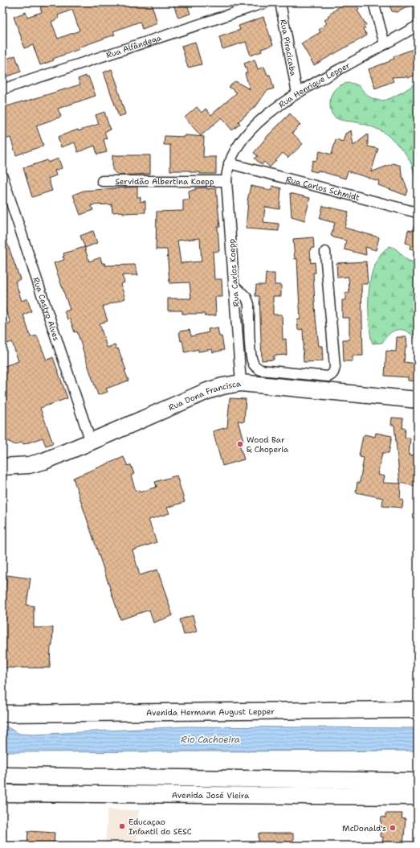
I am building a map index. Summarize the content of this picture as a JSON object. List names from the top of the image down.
{
  "streets": {
    "main road": ["Rua Dona Francisca", "Avenida Hermann August Lepper", "Avenida José Vieira"],
    "street": [
      "Rua Alfândega",
      "Rua Piracicaba",
      "Rua Henrique Lepper",
      "Servidão Albertina Koepp",
      "Rua Carlos Schmidt",
      "Rua Carlos Koepp",
      "Rua Castro Alves"
    ]
  },
  "crossings": [
    ["Rua Piracicaba", "Rua Henrique Lepper"],
    ["Rua Henrique Lepper", "Rua Carlos Schmidt"],
    ["Rua Henrique Lepper", "Rua Carlos Koepp"],
    ["Servidão Albertina Koepp", "Rua Carlos Koepp"],
    ["Rua Carlos Schmidt", "Rua Carlos Koepp"],
    ["Rua Carlos Koepp", "Rua Dona Francisca"],
    ["Rua Castro Alves", "Rua Dona Francisca"]
  ],
  "water": ["Rio Cachoeira"],
  "places": ["Wood Bar & Choperia", "Educaçao Infantil do SESC", "McDonald's"]
}
